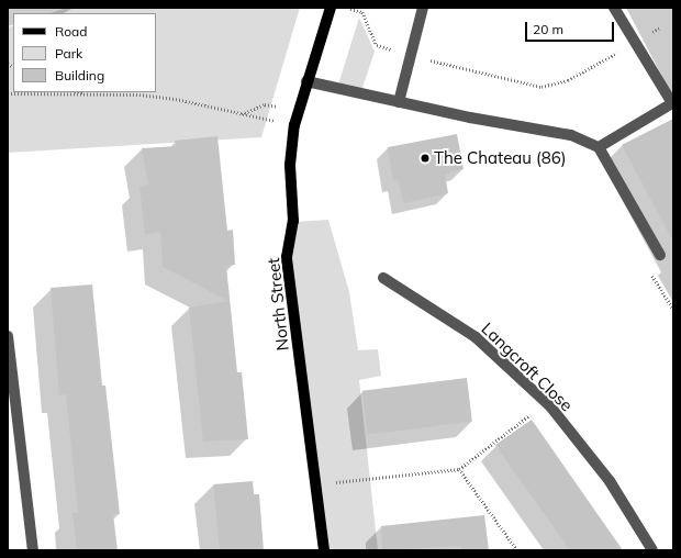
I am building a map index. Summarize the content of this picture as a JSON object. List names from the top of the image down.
{
  "streets": {
    "main road": ["North Street"],
    "street": ["Langcroft Close"]
  },
  "places": ["The Chateau (86)"],
  "legend": ["Road", "Park", "Building"],
  "scale_bar": "20 m"
}
